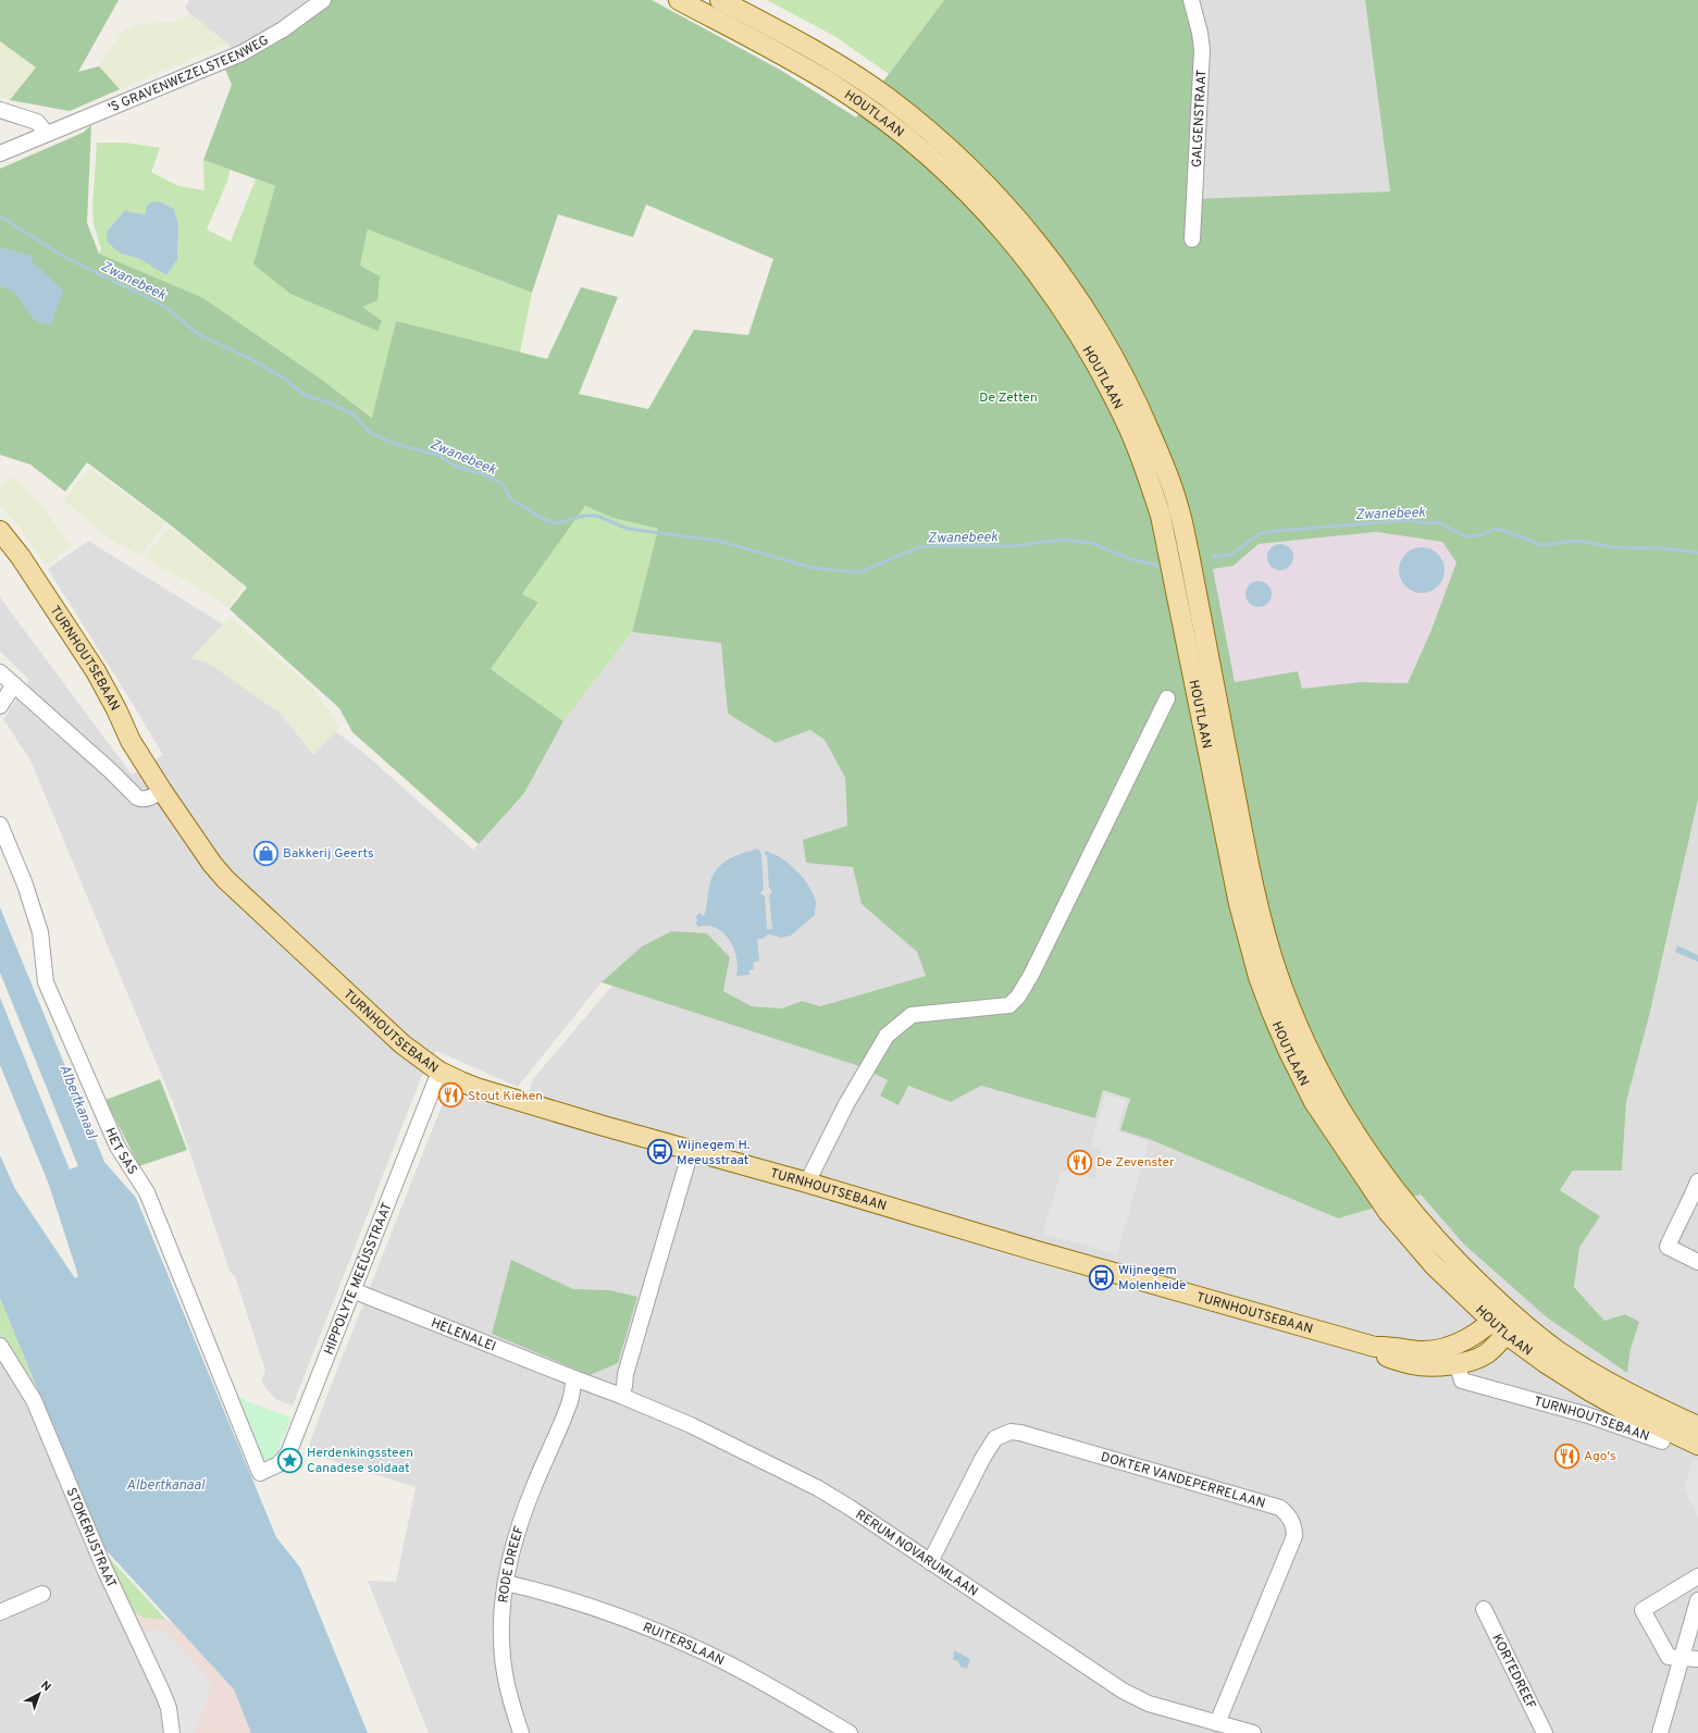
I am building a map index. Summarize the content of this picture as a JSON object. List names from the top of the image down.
{
  "streets": {
    "main road": ["HOUTLAAN", "TURNHOUTSEBAAN"],
    "street": [
      "'S GRAVENWEZELSTEENWEG",
      "GALGENSTRAAT",
      "HET SAS",
      "HIPPOLYTE MEEÙSSTRAAT",
      "HELENALEI",
      "DOKTER VANDEPERRELAAN",
      "STOKERIJSTRAAT",
      "RERUM NOVARUMLAAN",
      "RODE DREEF",
      "RUITERSLAAN",
      "KORTEDREEF"
    ]
  },
  "crossings": [
    ["HOUTLAAN", "TURNHOUTSEBAAN"],
    ["TURNHOUTSEBAAN", "HIPPOLYTE MEEÙSSTRAAT"],
    ["HET SAS", "HIPPOLYTE MEEÙSSTRAAT"],
    ["HIPPOLYTE MEEÙSSTRAAT", "HELENALEI"],
    ["HELENALEI", "RERUM NOVARUMLAAN"],
    ["HELENALEI", "RODE DREEF"],
    ["DOKTER VANDEPERRELAAN", "RERUM NOVARUMLAAN"],
    ["RERUM NOVARUMLAAN", "RODE DREEF"],
    ["RODE DREEF", "RUITERSLAAN"]
  ],
  "water": ["Zwanebeek", "Albertkanaal"],
  "parks": ["De Zetten"],
  "places": {
    "shop": ["Bakkerij Geerts"],
    "restaurant": ["Stout Kieken", "De Zevenster", "Ago's"],
    "bus stop": ["Wijnegem H. Meeusstraat", "Wijnegem Molenheide"],
    "place": ["Herdenkingssteen Canadese soldaat"]
  },
  "north": "top right"
}
